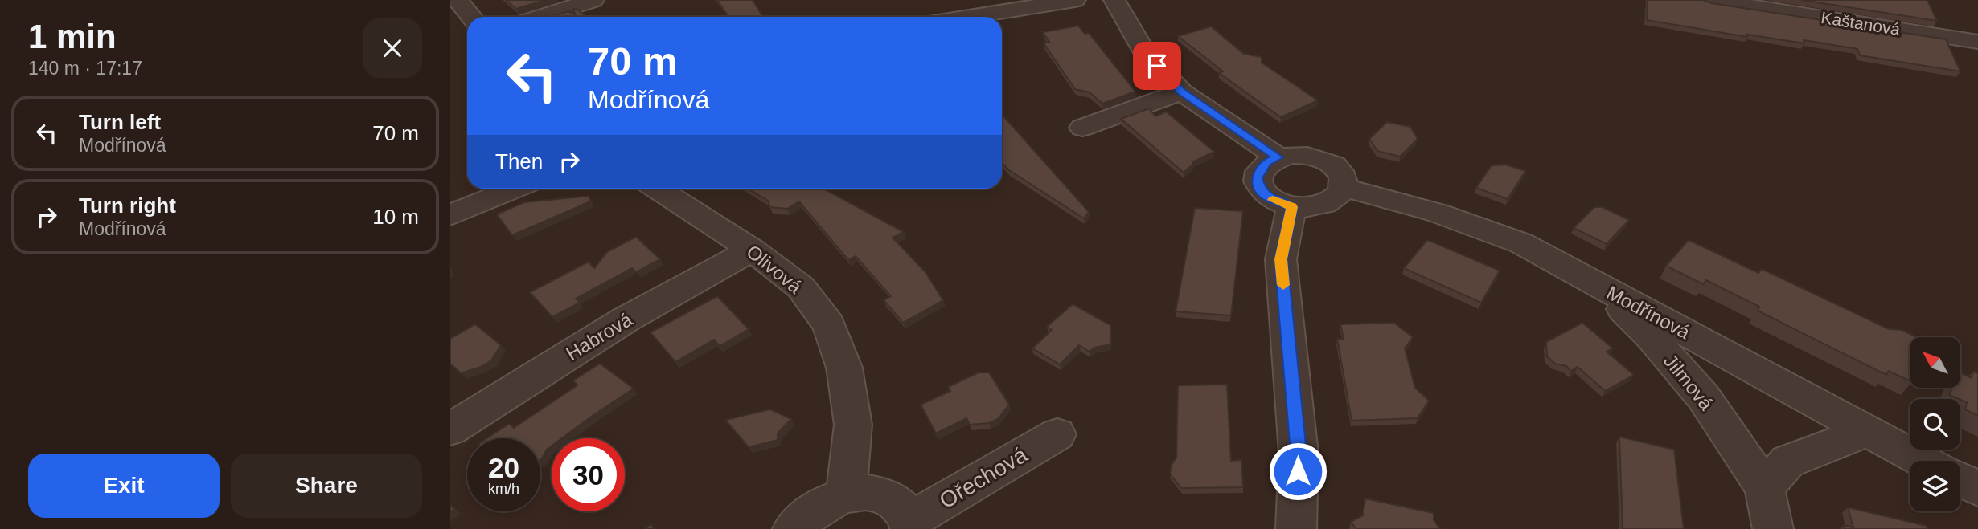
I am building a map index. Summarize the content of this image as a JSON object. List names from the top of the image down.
{
  "streets": {
    "street": [
      "Kaštanová",
      "Olivová",
      "Modřínová",
      "Habrová",
      "Jilmová",
      "Ořechová"
    ]
  },
  "crossings": [
    ["Olivová", "Habrová"],
    ["Modřínová", "Jilmová"]
  ],
  "north": "top left",
  "page": {
    "heading": ["1 min", "140 m · 17:17"],
    "turn": ["70 m", "Modřínová"],
    "list": [
      {
        "name": "Turn left",
        "note": "Modřínová",
        "value": "70 m"
      },
      {
        "name": "Turn right",
        "note": "Modřínová",
        "value": "10 m"
      }
    ],
    "then": "Then",
    "speed": "20 km/h",
    "limit": "30",
    "buttons": ["Exit", "Share"]
  }
}
